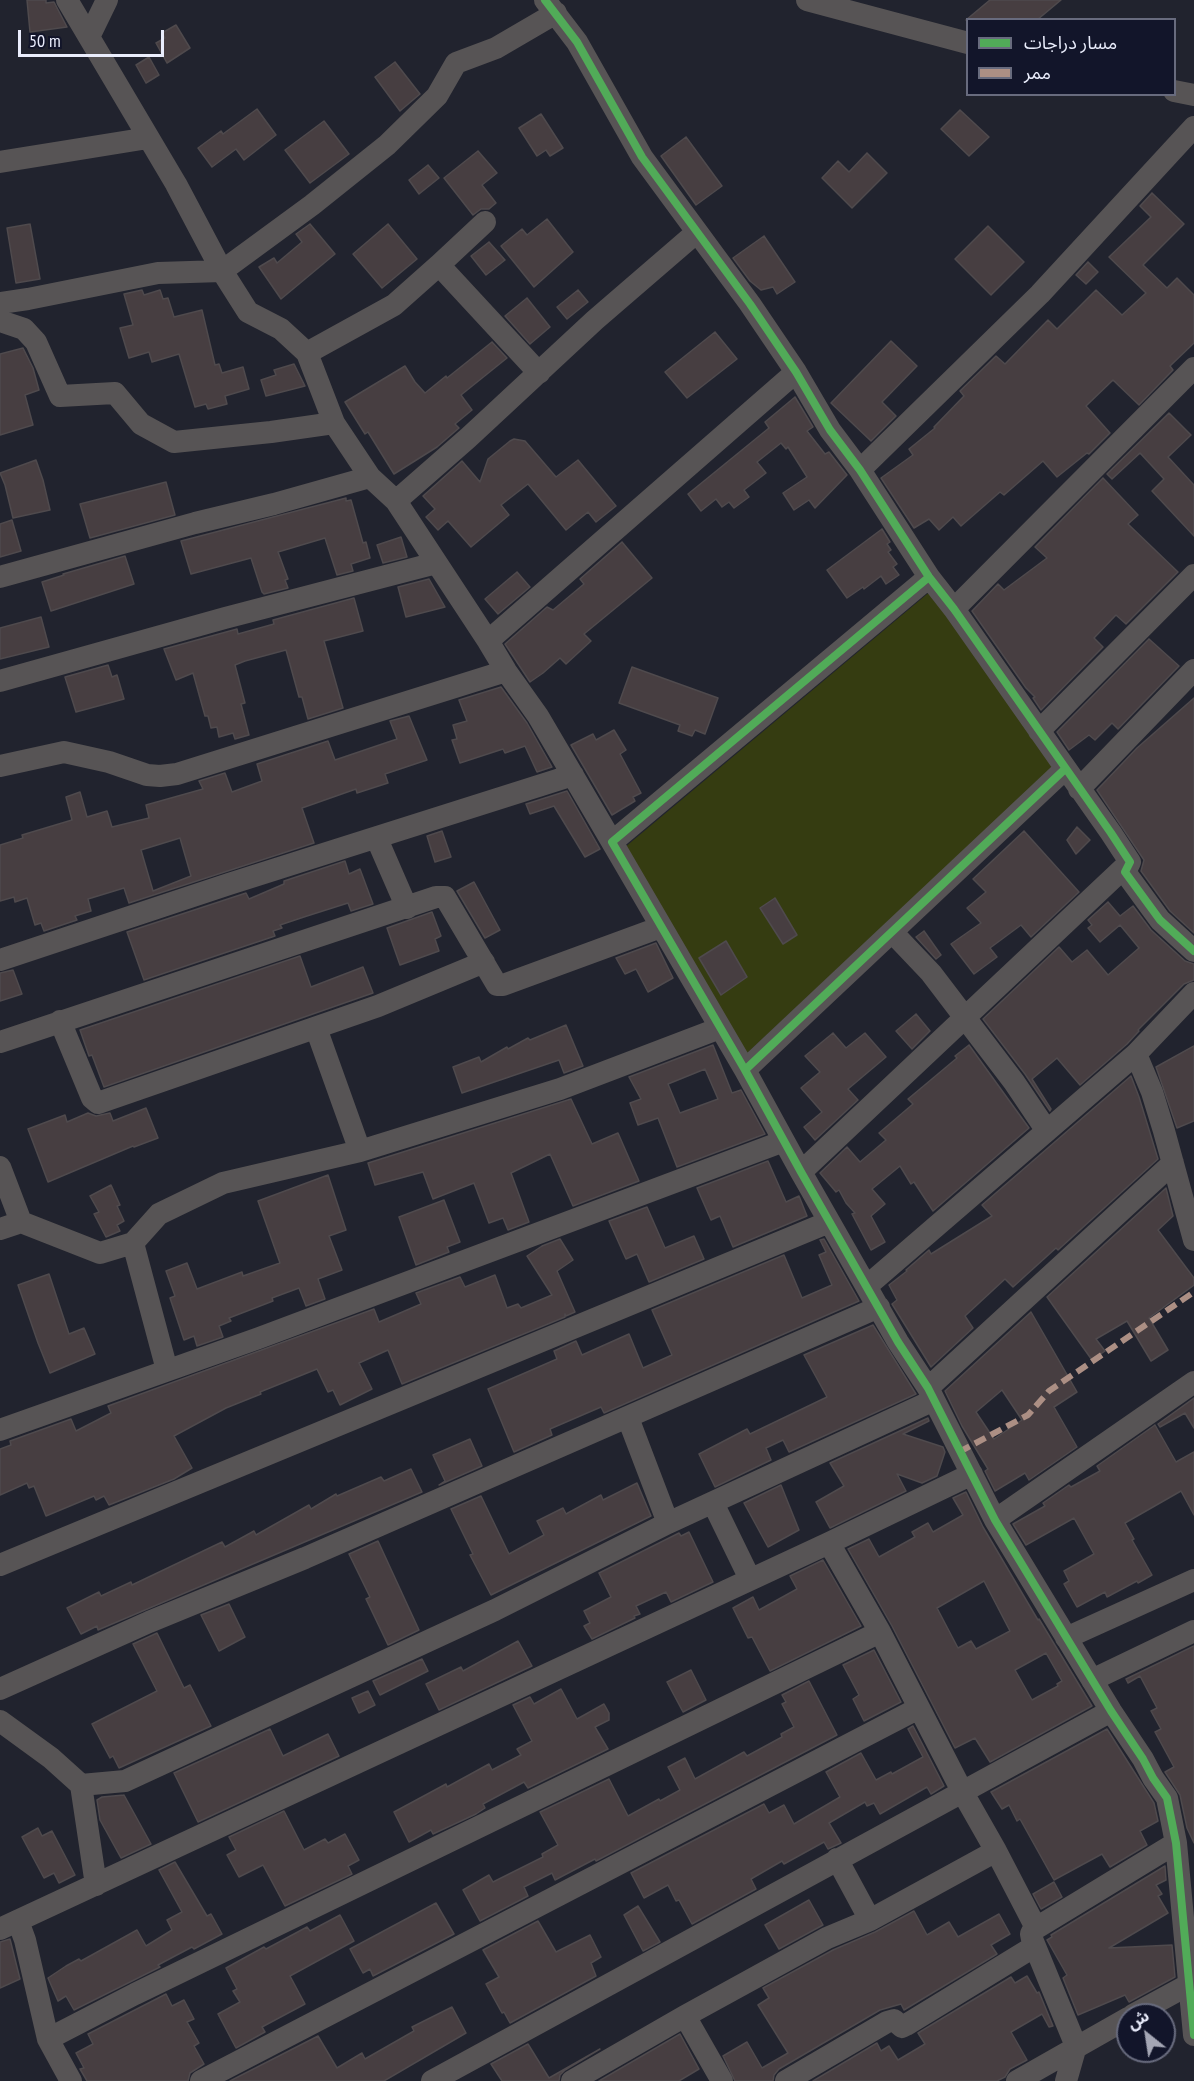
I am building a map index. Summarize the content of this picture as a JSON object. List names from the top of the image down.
{
  "legend": ["مسار دراجات", "ممر"],
  "scale_bar": "50 m",
  "north": "top left"
}
